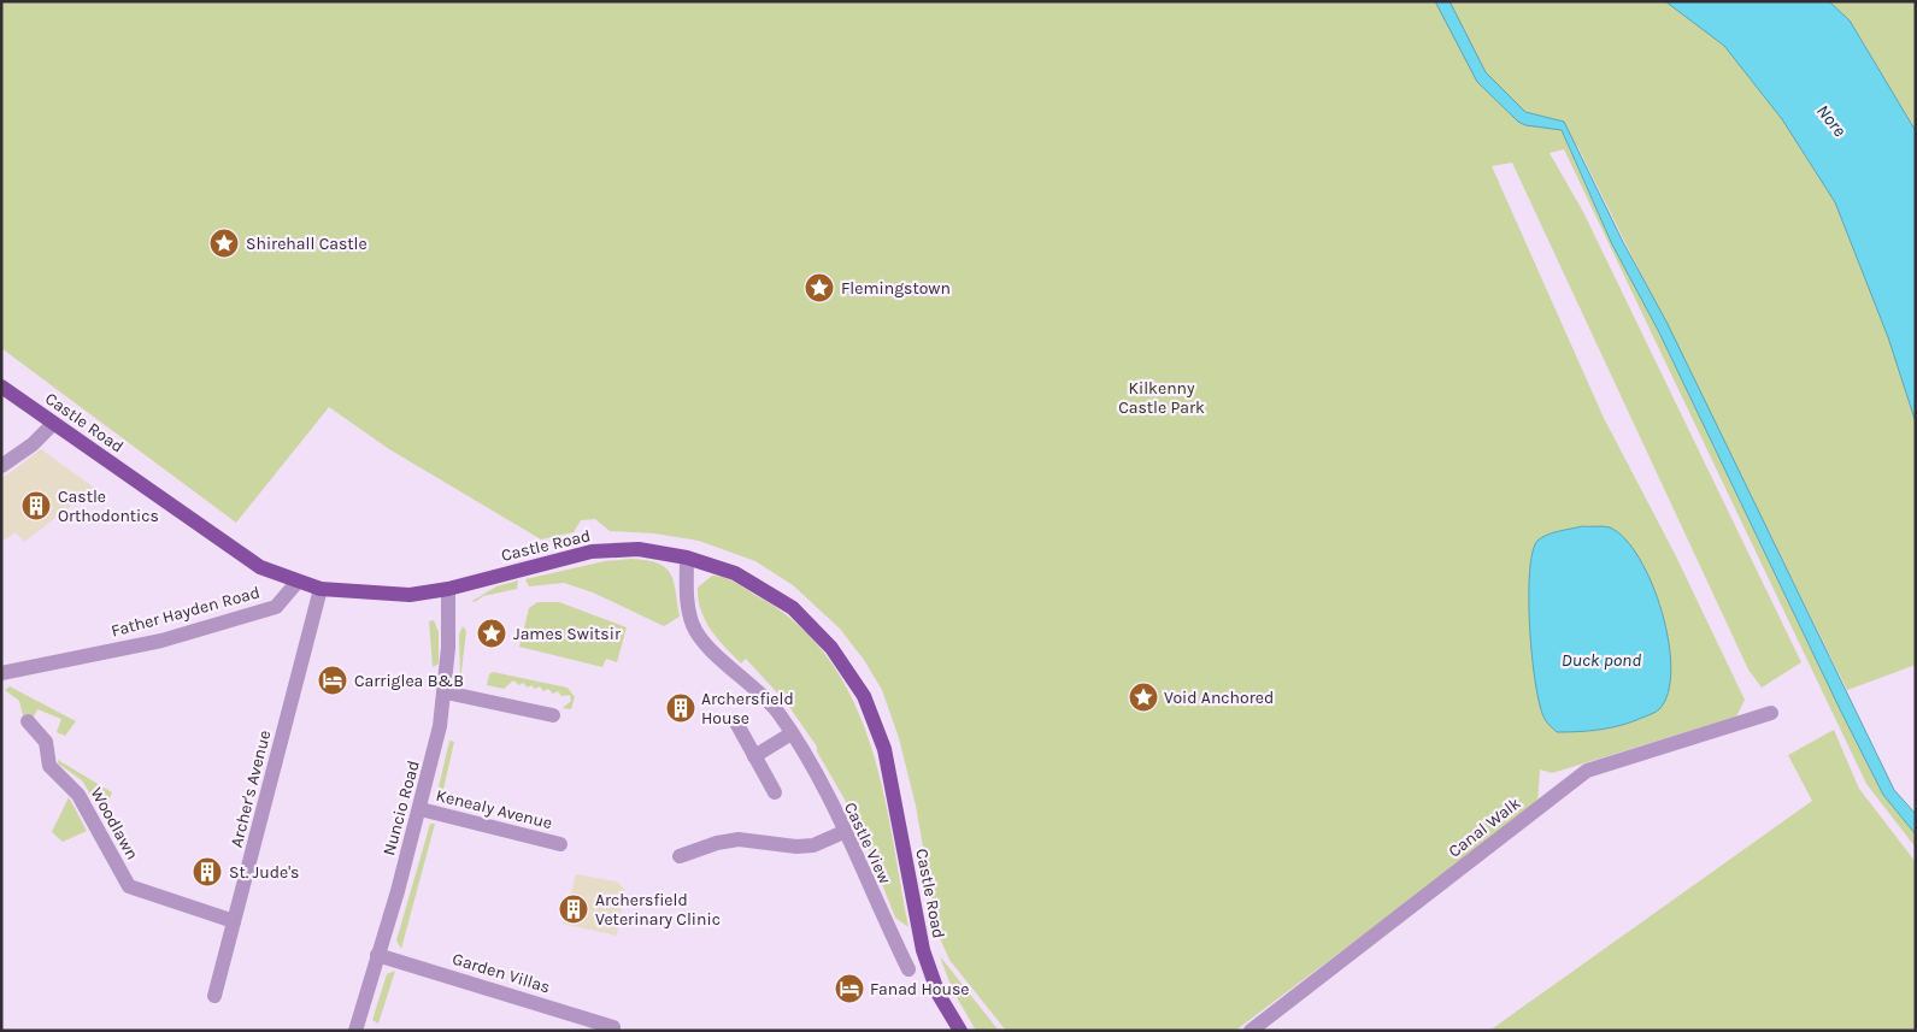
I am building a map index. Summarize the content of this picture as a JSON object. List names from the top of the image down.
{
  "streets": {
    "main road": ["Castle Road"],
    "street": [
      "Father Hayden Road",
      "Archer's Avenue",
      "Nuncio Road",
      "Kenealy Avenue",
      "Woodlawn",
      "Canal Walk",
      "Castle View",
      "Garden Villas"
    ]
  },
  "crossings": [
    ["Castle Road", "Father Hayden Road"],
    ["Castle Road", "Archer's Avenue"],
    ["Castle Road", "Nuncio Road"],
    ["Castle Road", "Castle View"],
    ["Archer's Avenue", "Woodlawn"],
    ["Nuncio Road", "Kenealy Avenue"],
    ["Nuncio Road", "Garden Villas"]
  ],
  "water": ["Nore", "Duck pond"],
  "parks": ["Kilkenny Castle Park"],
  "places": {
    "place": [
      "Shirehall Castle",
      "Flemingstown",
      "James Switsir",
      "Void Anchored"
    ],
    "building": [
      "Castle Orthodontics",
      "Archersfield House",
      "St. Jude's",
      "Archersfield Veterinary Clinic"
    ],
    "hotel": ["Carriglea B&B", "Fanad House"]
  }
}
